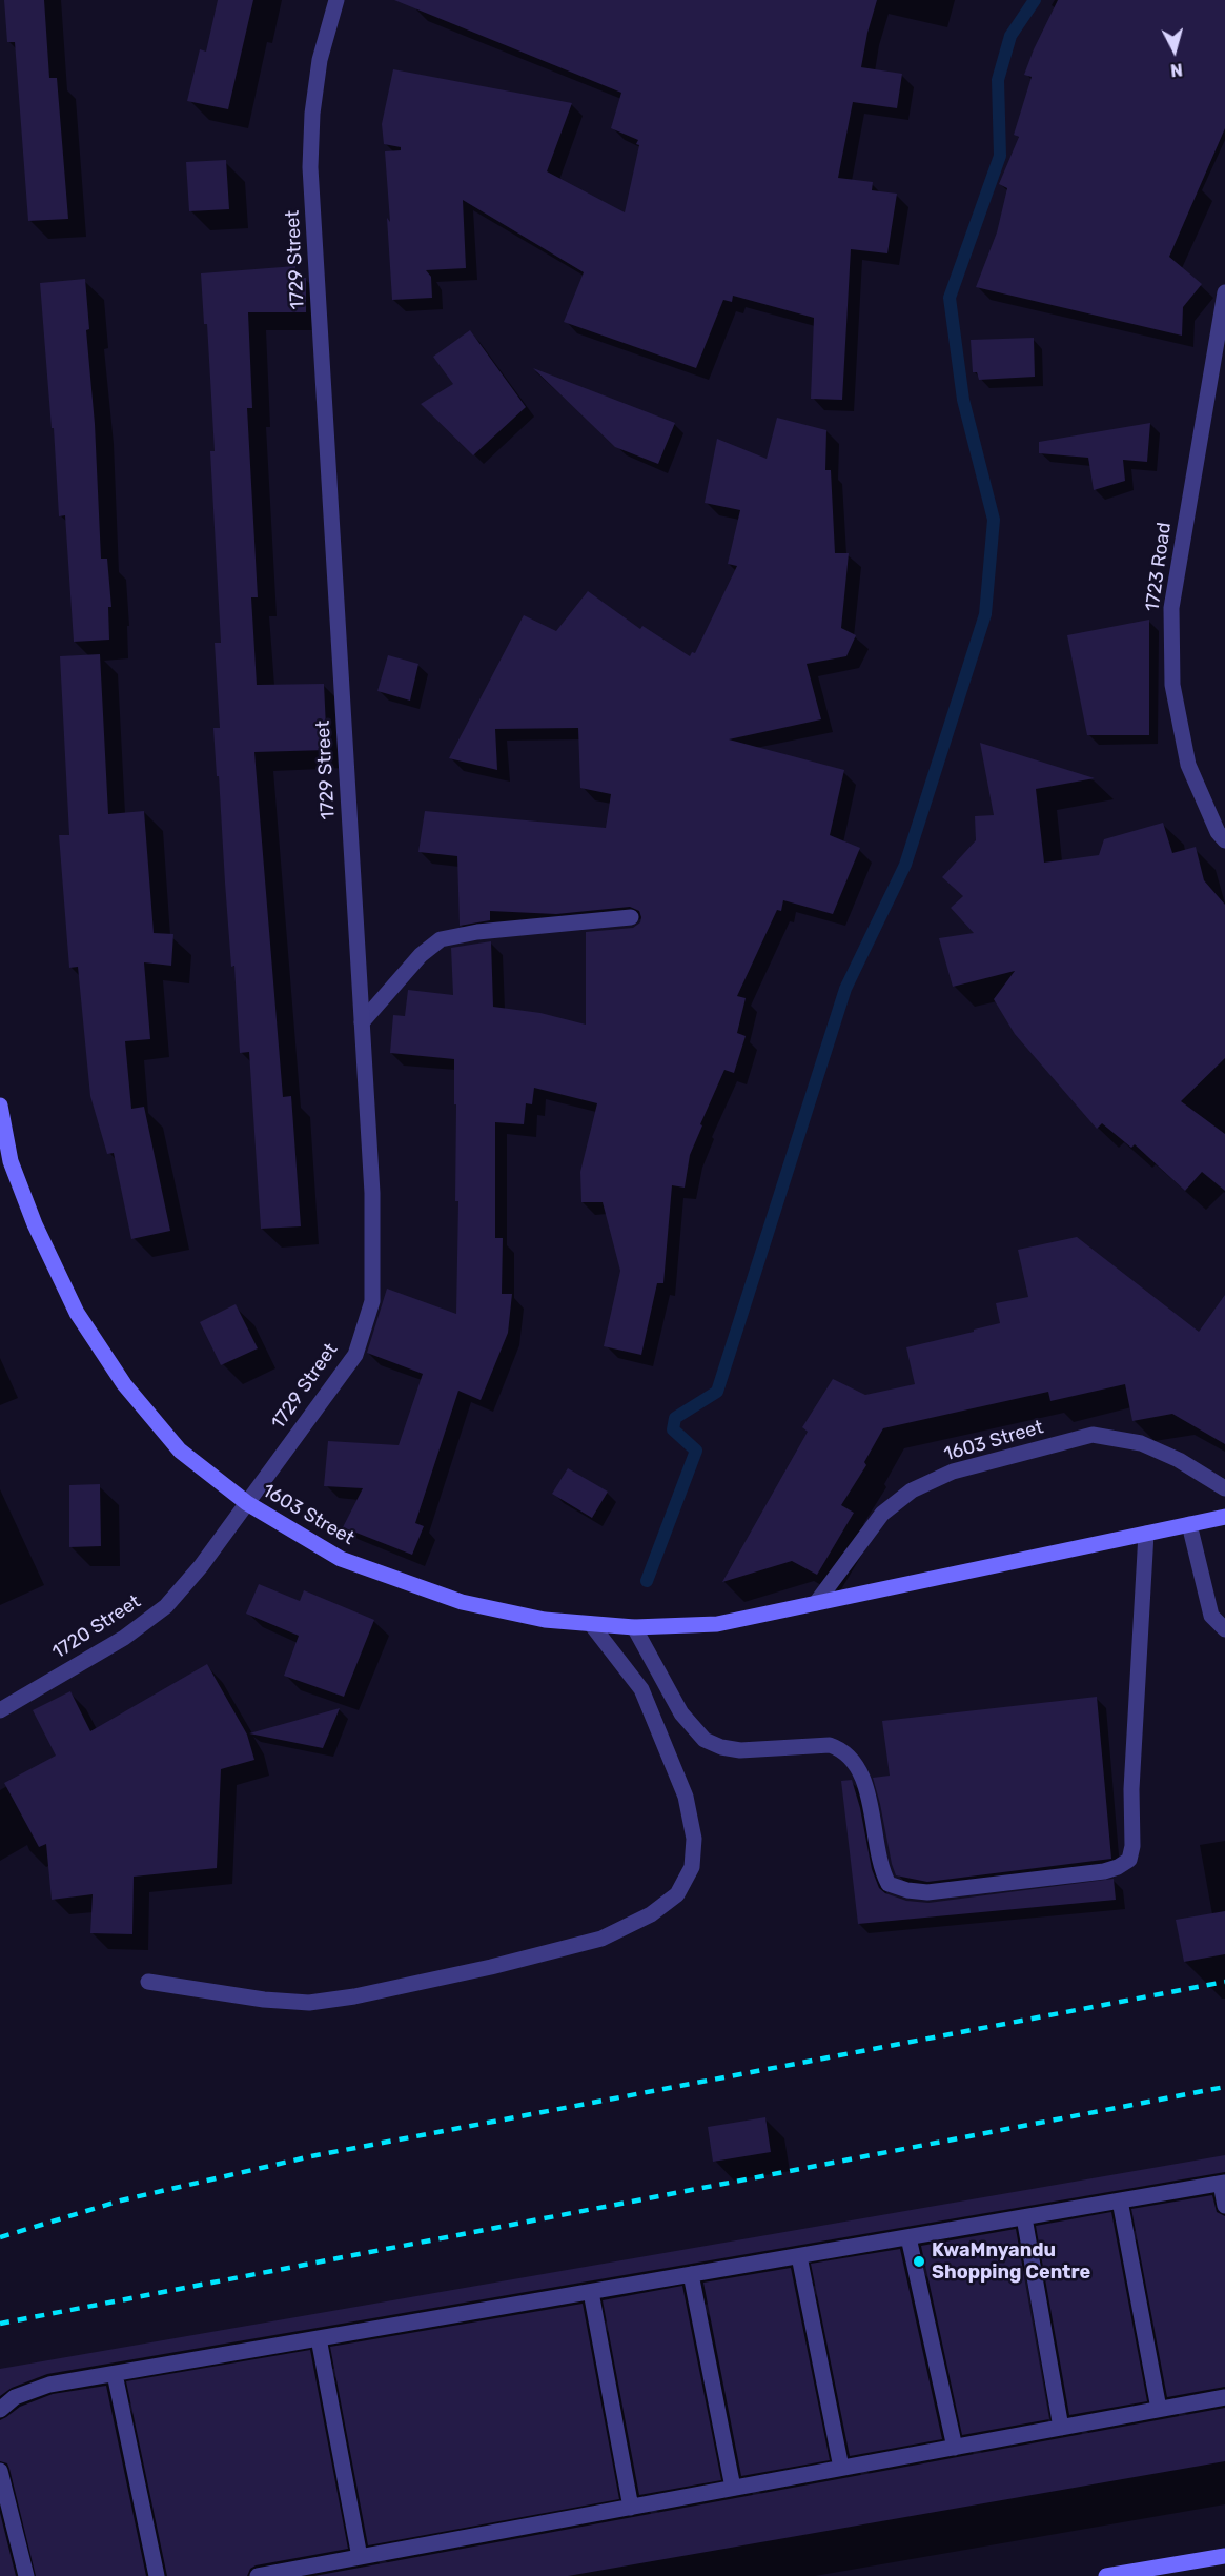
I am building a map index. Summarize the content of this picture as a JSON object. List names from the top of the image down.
{
  "streets": {
    "street": [
      "1729 Street",
      "1723 Road",
      "1603 Street",
      "1720 Street"
    ]
  },
  "crossings": [
    ["1729 Street", "1603 Street"],
    ["1729 Street", "1720 Street"],
    ["1603 Street", "1720 Street"]
  ],
  "places": ["KwaMnyandu Shopping Centre"],
  "north": "bottom"
}
